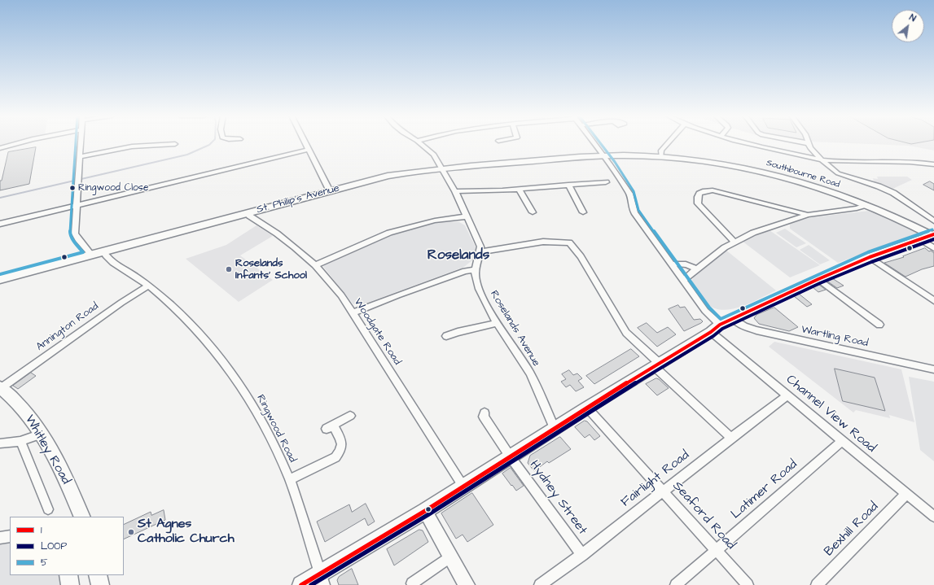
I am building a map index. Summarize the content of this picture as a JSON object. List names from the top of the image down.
{
  "streets": {
    "main road": ["Whitley Road"],
    "street": [
      "Southbourne Road",
      "St. Philip's Avenue",
      "Annington Road",
      "Roselands Avenue",
      "Woodgate Road",
      "Wartling Road",
      "Channel View Road",
      "Ringwood Road",
      "Fairlight Road",
      "Latimer Road",
      "Hydney Street",
      "Seaford Road",
      "Bexhill Road"
    ]
  },
  "crossings": [
    ["Southbourne Road", "St. Philip's Avenue"],
    ["Southbourne Road", "Channel View Road"],
    ["St. Philip's Avenue", "Woodgate Road"],
    ["St. Philip's Avenue", "Channel View Road"],
    ["St. Philip's Avenue", "Ringwood Road"],
    ["Annington Road", "Ringwood Road"],
    ["Annington Road", "Whitley Road"],
    ["Channel View Road", "Fairlight Road"],
    ["Channel View Road", "Latimer Road"],
    ["Channel View Road", "Bexhill Road"],
    ["Fairlight Road", "Hydney Street"],
    ["Fairlight Road", "Seaford Road"],
    ["Latimer Road", "Seaford Road"]
  ],
  "districts": ["Roselands"],
  "places": ["Ringwood Close", "Roselands Infants' School", "St Agnes Catholic Church"],
  "lines": ["transit line 5", "transit line 1", "transit line LOOP"],
  "legend": ["1", "LOOP", "5"],
  "north": "top right"
}
